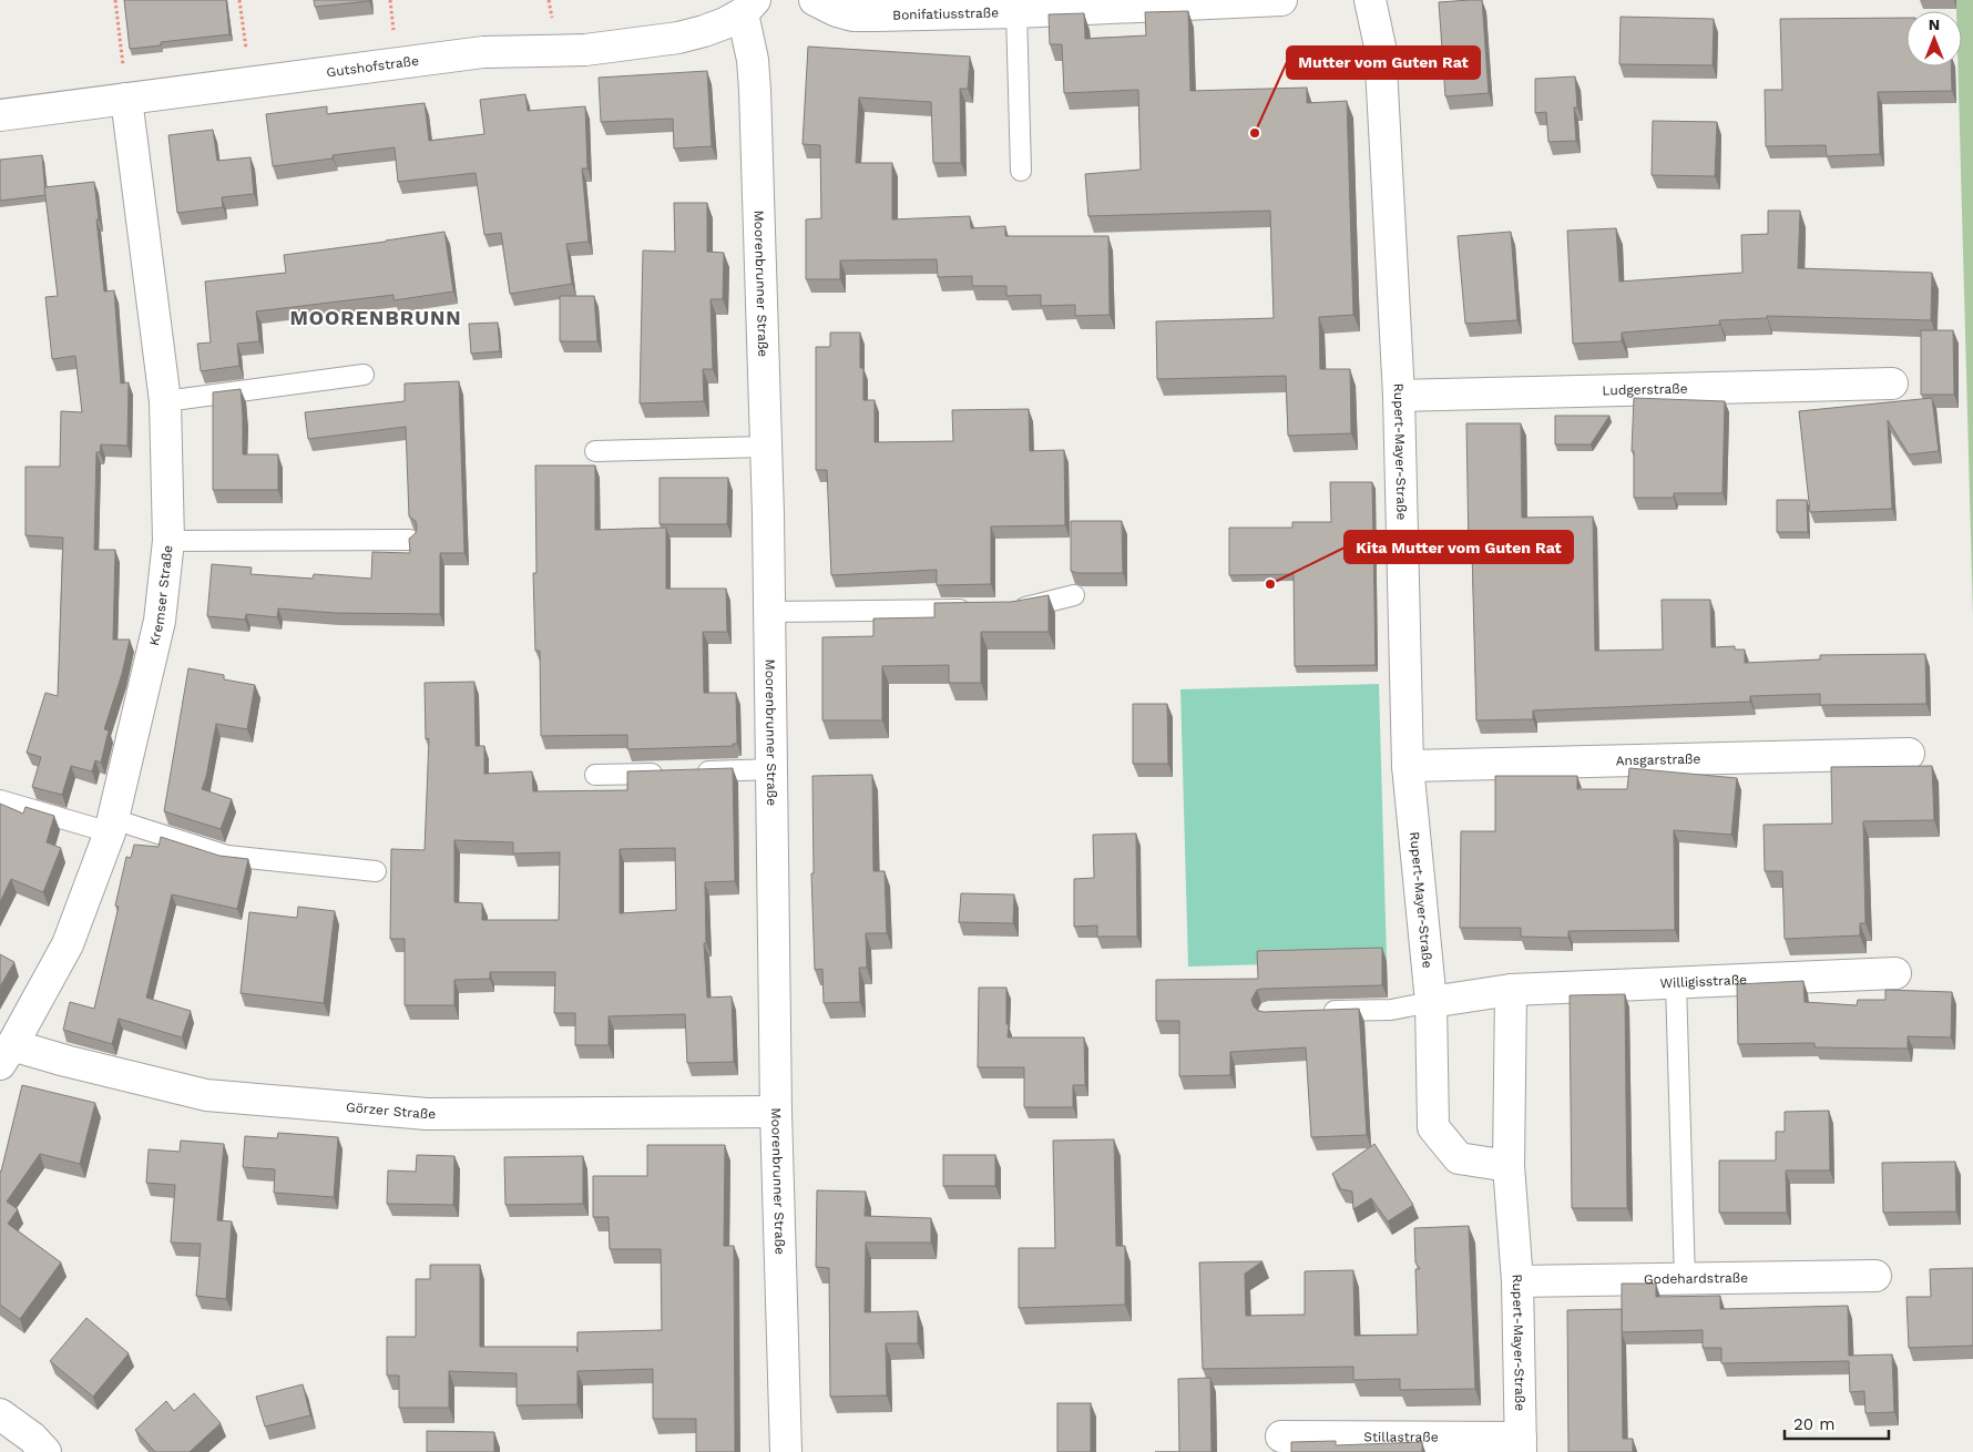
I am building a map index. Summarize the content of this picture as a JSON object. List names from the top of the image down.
{
  "streets": {
    "street": [
      "Bonifatiusstraße",
      "Gutshofstraße",
      "Moorenbrunner Straße",
      "Ludgerstraße",
      "Rupert-Mayer-Straße",
      "Kremser Straße",
      "Ansgarstraße",
      "Willigisstraße",
      "Görzer Straße",
      "Godehardstraße",
      "Stillastraße"
    ]
  },
  "crossings": [
    ["Gutshofstraße", "Moorenbrunner Straße"],
    ["Gutshofstraße", "Kremser Straße"],
    ["Moorenbrunner Straße", "Görzer Straße"],
    ["Ludgerstraße", "Rupert-Mayer-Straße"],
    ["Rupert-Mayer-Straße", "Ansgarstraße"],
    ["Rupert-Mayer-Straße", "Willigisstraße"],
    ["Rupert-Mayer-Straße", "Godehardstraße"],
    ["Rupert-Mayer-Straße", "Stillastraße"],
    ["Kremser Straße", "Görzer Straße"]
  ],
  "districts": ["MOORENBRUNN"],
  "places": ["Mutter vom Guten Rat", "Kita Mutter vom Guten Rat"],
  "scale_bar": "20 m",
  "north": "top"
}
